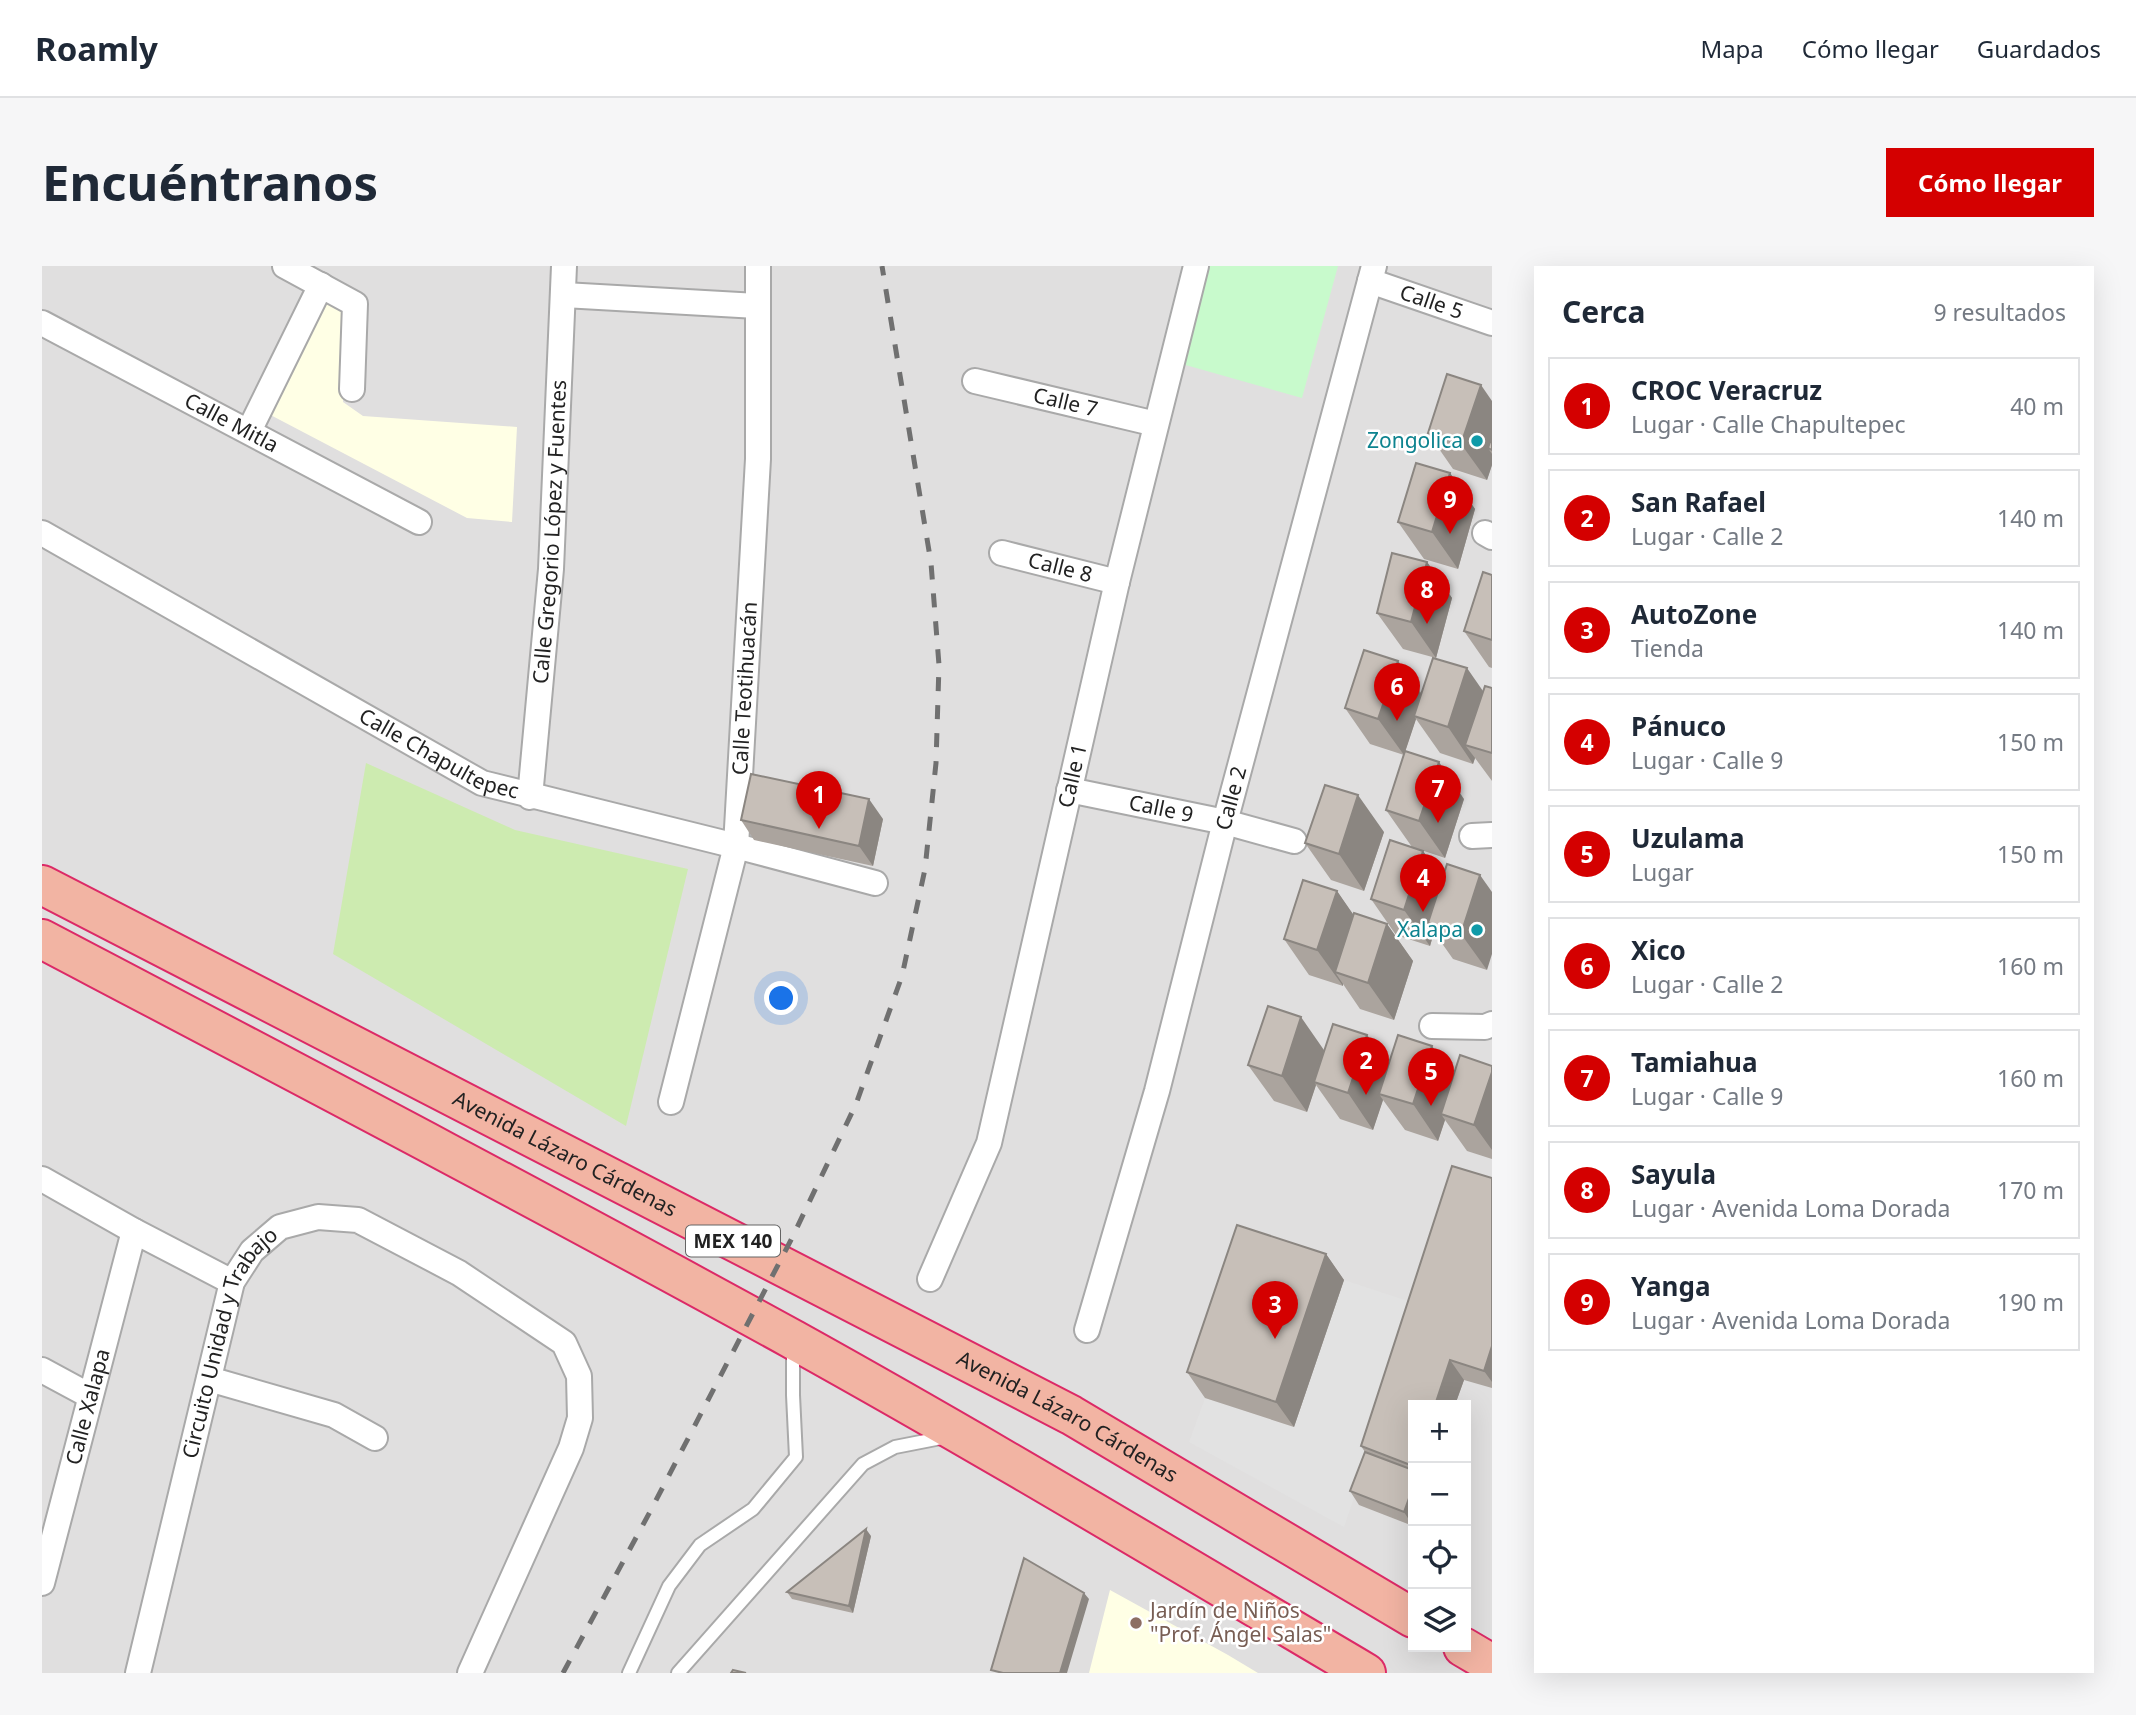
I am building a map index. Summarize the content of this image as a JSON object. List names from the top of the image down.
{
  "streets": {
    "highway": ["Avenida Lázaro Cárdenas", "MEX 140"],
    "street": [
      "Calle 5",
      "Calle 7",
      "Calle Mitla",
      "Calle Gregorio López y Fuentes",
      "Calle 8",
      "Calle Teotihuacán",
      "Calle Chapultepec",
      "Calle 1",
      "Calle 2",
      "Calle 9",
      "Circuito Unidad y Trabajo",
      "Calle Xalapa"
    ]
  },
  "crossings": [
    ["Calle 5", "Calle 2"],
    ["Calle 7", "Calle 1"],
    ["Calle Gregorio López y Fuentes", "Calle Chapultepec"],
    ["Calle 8", "Calle 1"],
    ["Calle Teotihuacán", "Calle Chapultepec"],
    ["Calle 1", "Calle 9"],
    ["Calle 2", "Calle 9"]
  ],
  "places": ["Zongolica", "Xalapa", "Jardín de Niños \"Prof. Ángel Salas\""],
  "page": {
    "header": "Roamly",
    "nav": ["Mapa", "Cómo llegar", "Guardados"],
    "buttons": "Cómo llegar",
    "title": "Encuéntranos",
    "heading": ["Cerca", "9 resultados"],
    "list": [
      {
        "mark": "1",
        "name": "CROC Veracruz",
        "note": "Lugar · Calle Chapultepec",
        "value": "40 m"
      },
      {
        "mark": "2",
        "name": "San Rafael",
        "note": "Lugar · Calle 2",
        "value": "140 m"
      },
      {
        "mark": "3",
        "name": "AutoZone",
        "note": "Tienda",
        "value": "140 m"
      },
      {
        "mark": "4",
        "name": "Pánuco",
        "note": "Lugar · Calle 9",
        "value": "150 m"
      },
      {
        "mark": "5",
        "name": "Uzulama",
        "note": "Lugar",
        "value": "150 m"
      },
      {
        "mark": "6",
        "name": "Xico",
        "note": "Lugar · Calle 2",
        "value": "160 m"
      },
      {
        "mark": "7",
        "name": "Tamiahua",
        "note": "Lugar · Calle 9",
        "value": "160 m"
      },
      {
        "mark": "8",
        "name": "Sayula",
        "note": "Lugar · Avenida Loma Dorada",
        "value": "170 m"
      },
      {
        "mark": "9",
        "name": "Yanga",
        "note": "Lugar · Avenida Loma Dorada",
        "value": "190 m"
      }
    ],
    "pins": [
      "9",
      "8",
      "6",
      "7",
      "1",
      "4",
      "2",
      "5",
      "3"
    ],
    "map_buttons": ["+", "−"]
  }
}
